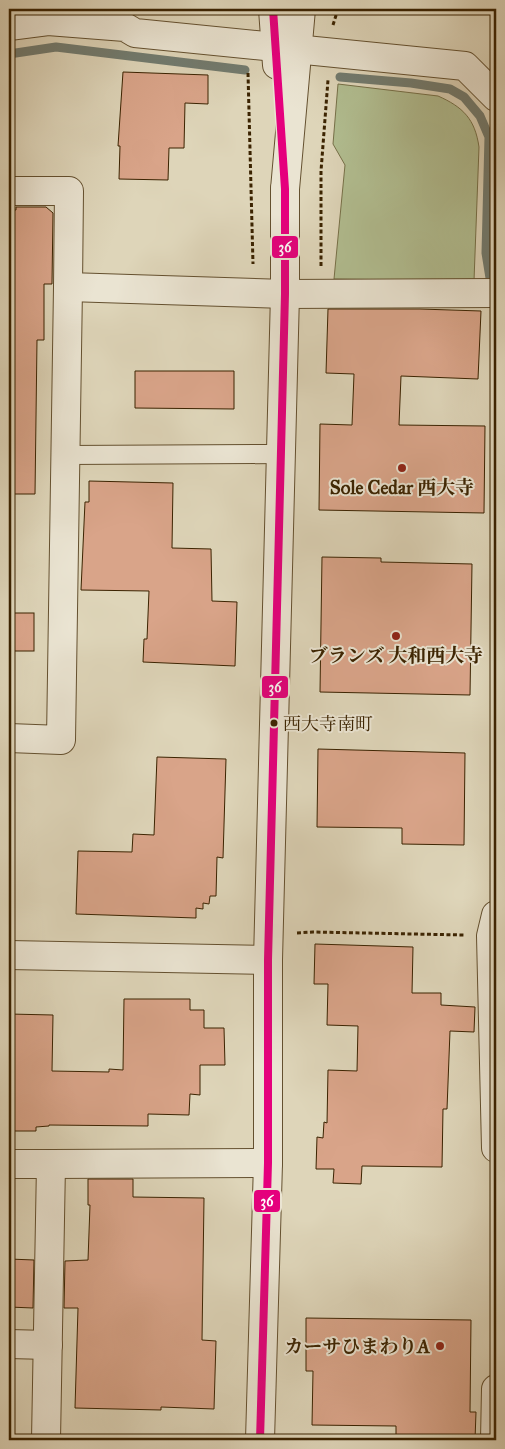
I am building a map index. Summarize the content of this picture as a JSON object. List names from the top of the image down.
{
  "places": [
    "Sole Cedar 西大寺",
    "ブランズ 大和西大寺",
    "西大寺南町",
    "カーサひまわりA"
  ],
  "lines": ["transit line 36"]
}
